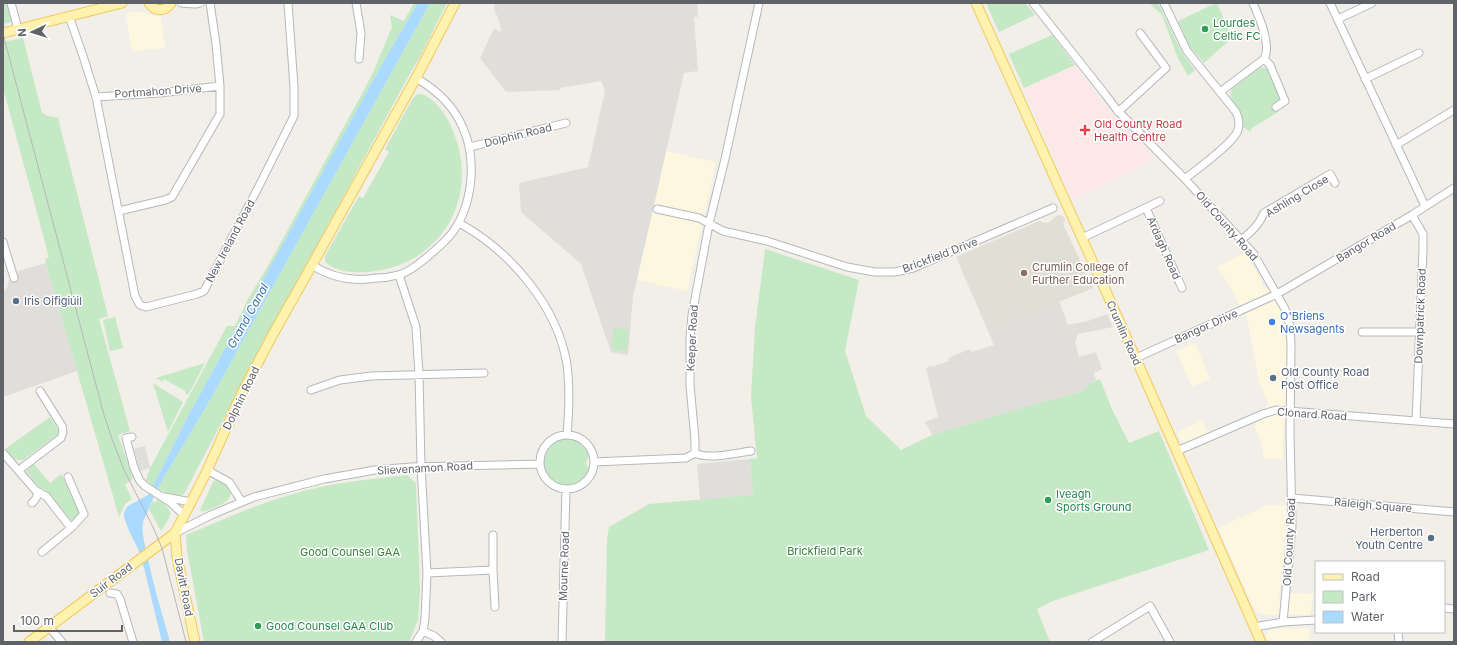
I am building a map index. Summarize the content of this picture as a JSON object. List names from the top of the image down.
{
  "streets": {
    "main road": [
      "Dolphin Road",
      "Crumlin Road",
      "Suir Road",
      "Davitt Road"
    ],
    "street": [
      "Portmahon Drive",
      "Ashling Close",
      "Old County Road",
      "New Ireland Road",
      "Bangor Road",
      "Ardagh Road",
      "Brickfield Drive",
      "Downpatrick Road",
      "Bangor Drive",
      "Keeper Road",
      "Clonard Road",
      "Slievenamon Road",
      "Raleigh Square",
      "Mourne Road"
    ]
  },
  "crossings": [
    ["Portmahon Drive", "New Ireland Road"],
    ["Dolphin Road", "Slievenamon Road"],
    ["Dolphin Road", "Suir Road"],
    ["Dolphin Road", "Davitt Road"],
    ["Ashling Close", "Old County Road"],
    ["Old County Road", "Bangor Road"],
    ["Old County Road", "Bangor Drive"],
    ["Old County Road", "Clonard Road"],
    ["Old County Road", "Raleigh Square"],
    ["Bangor Road", "Downpatrick Road"],
    ["Bangor Road", "Bangor Drive"],
    ["Ardagh Road", "Crumlin Road"],
    ["Brickfield Drive", "Keeper Road"],
    ["Downpatrick Road", "Clonard Road"],
    ["Bangor Drive", "Crumlin Road"],
    ["Crumlin Road", "Clonard Road"],
    ["Slievenamon Road", "Mourne Road"],
    ["Slievenamon Road", "Suir Road"],
    ["Slievenamon Road", "Davitt Road"],
    ["Suir Road", "Davitt Road"]
  ],
  "water": ["Grand Canal"],
  "parks": ["Brickfield Park", "Good Counsel GAA"],
  "places": {
    "other": [
      "Lourdes Celtic FC",
      "Crumlin College of Further Education",
      "Iris Oifigiúil",
      "O'Briens Newsagents",
      "Old County Road Post Office",
      "Iveagh Sports Ground",
      "Herberton Youth Centre",
      "Good Counsel GAA Club"
    ],
    "health": ["Old County Road Health Centre"]
  },
  "legend": ["Road", "Park", "Water"],
  "scale_bar": "100 m",
  "north": "left"
}
